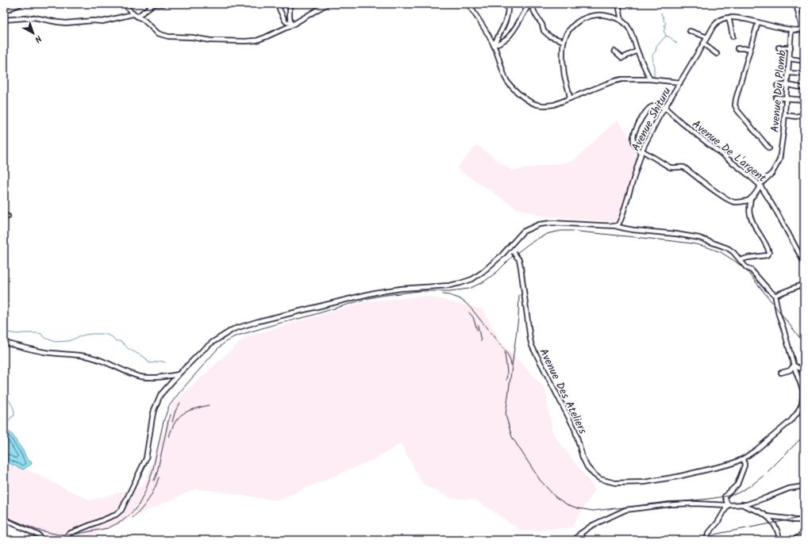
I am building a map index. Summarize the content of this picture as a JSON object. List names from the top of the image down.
{
  "streets": {
    "street": [
      "Avenue Du Plomb",
      "Avenue Shituru",
      "Avenue De L'argent",
      "Avenue Des Ateliers"
    ]
  },
  "crossings": [
    ["Avenue Du Plomb", "Avenue De L'argent"],
    ["Avenue Shituru", "Avenue De L'argent"]
  ],
  "north": "bottom right"
}
